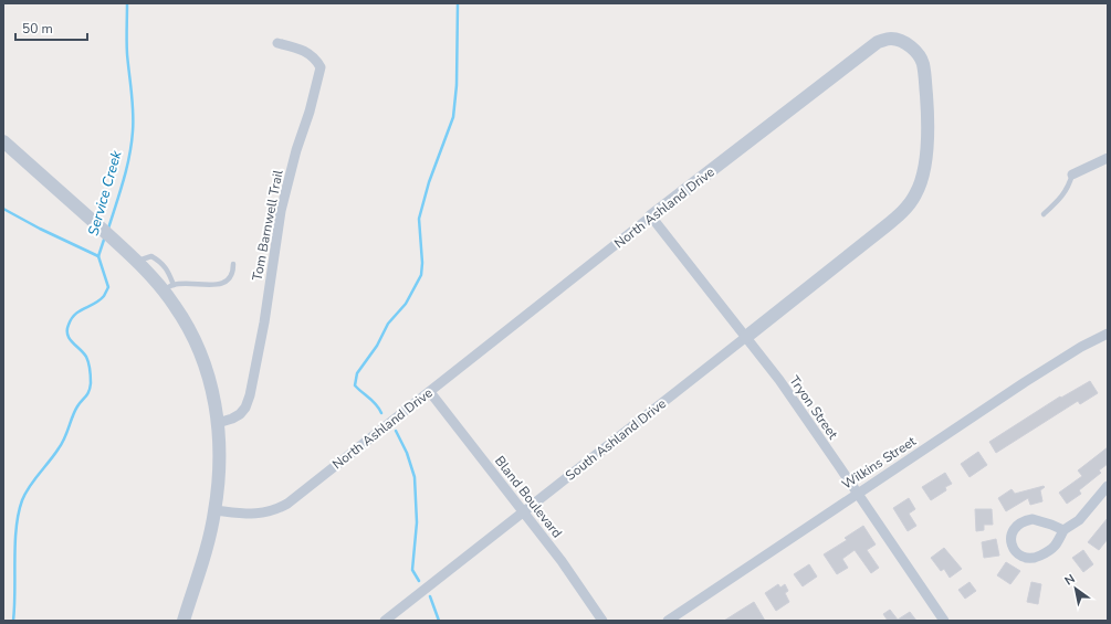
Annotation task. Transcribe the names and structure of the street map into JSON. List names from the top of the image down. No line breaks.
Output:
{"streets":{"street":["North Ashland Drive","Tom Barnwell Trail","Tryon Street","South Ashland Drive","Wilkins Street","Bland Boulevard"]},"crossings":[["North Ashland Drive","Tryon Street"],["North Ashland Drive","South Ashland Drive"],["North Ashland Drive","Bland Boulevard"],["Tryon Street","South Ashland Drive"],["Tryon Street","Wilkins Street"],["South Ashland Drive","Bland Boulevard"]],"water":["Service Creek"],"scale_bar":"50 m","north":"top left"}
